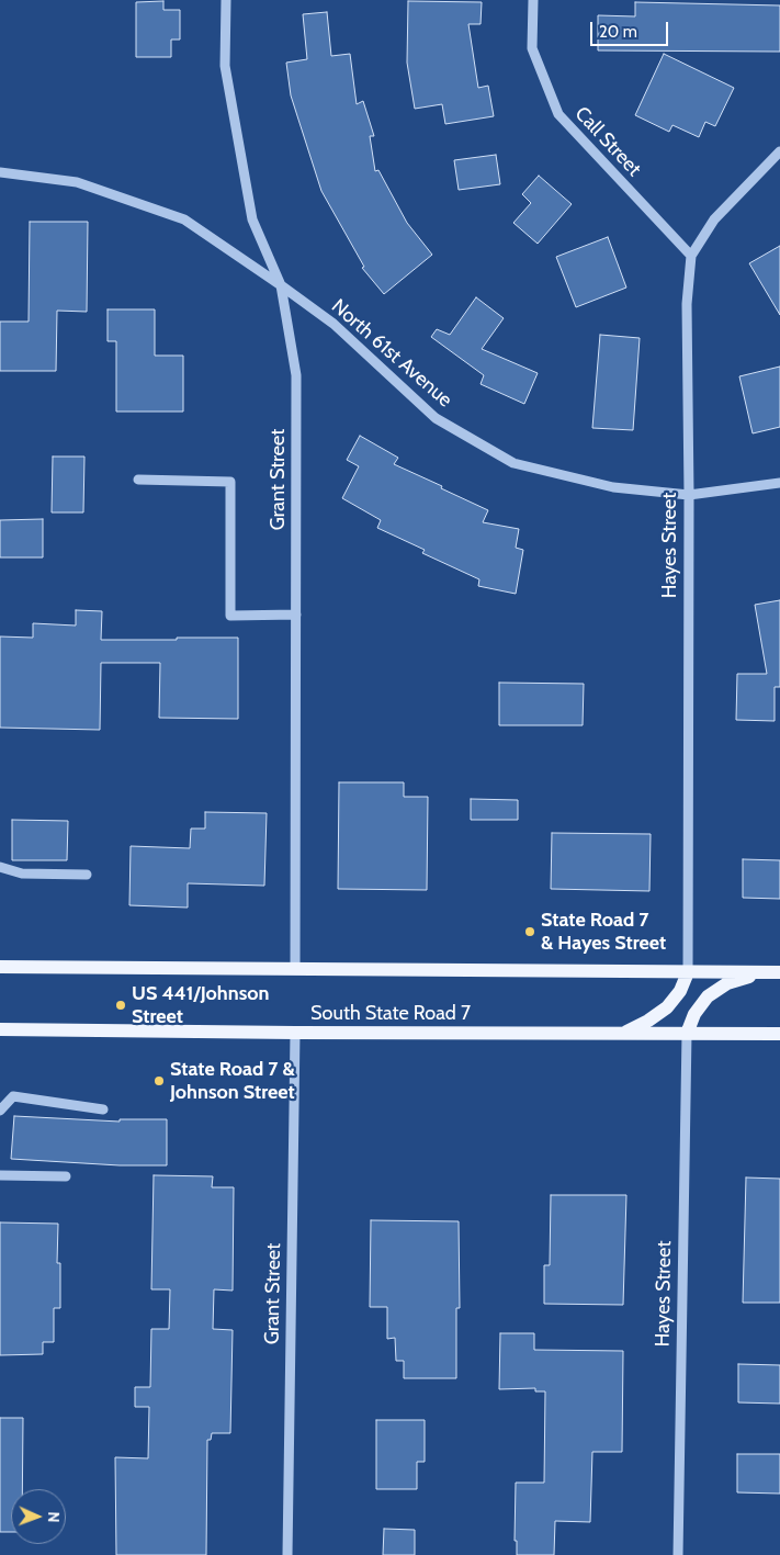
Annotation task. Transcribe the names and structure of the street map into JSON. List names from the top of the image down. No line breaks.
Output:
{"streets":{"main road":["South State Road 7"],"street":["Call Street","North 61st Avenue","Grant Street","Hayes Street"]},"crossings":[["Call Street","Hayes Street"],["North 61st Avenue","Grant Street"],["North 61st Avenue","Hayes Street"],["Grant Street","South State Road 7"],["Hayes Street","South State Road 7"]],"places":["State Road 7 & Hayes Street","US 441/Johnson Street","State Road 7 & Johnson Street"],"scale_bar":"20 m","north":"right"}
